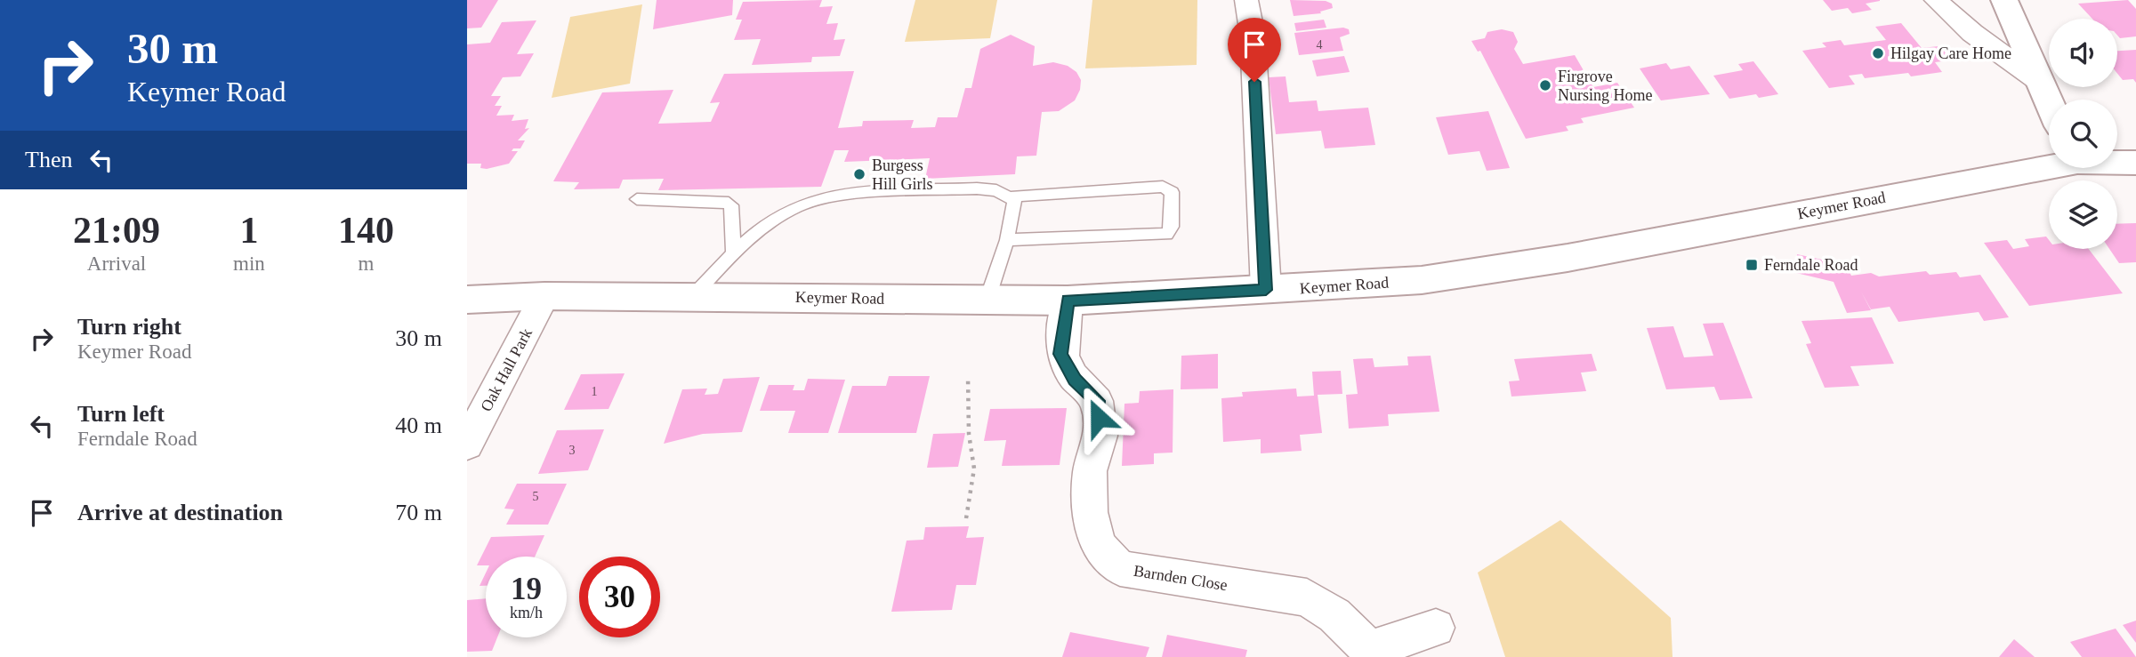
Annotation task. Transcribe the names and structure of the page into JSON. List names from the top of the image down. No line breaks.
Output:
{"streets":{"main road":["Keymer Road"],"street":["Oak Hall Park","Barnden Close"]},"crossings":[["Keymer Road","Oak Hall Park"],["Keymer Road","Barnden Close"]],"places":{"other":["Hilgay Care Home","Firgrove Nursing Home","Burgess Hill Girls"],"transit":["Ferndale Road"]},"house_numbers":["4","1","3","5"],"page":{"turn":["30 m","Keymer Road"],"then":"Then","eta":["21:09","Arrival","1","min","140","m"],"list":[{"name":"Turn right","note":"Keymer Road","value":"30 m"},{"name":"Turn left","note":"Ferndale Road","value":"40 m"},{"name":"Arrive at destination","value":"70 m"}],"speed":"19 km/h","limit":"30"}}
